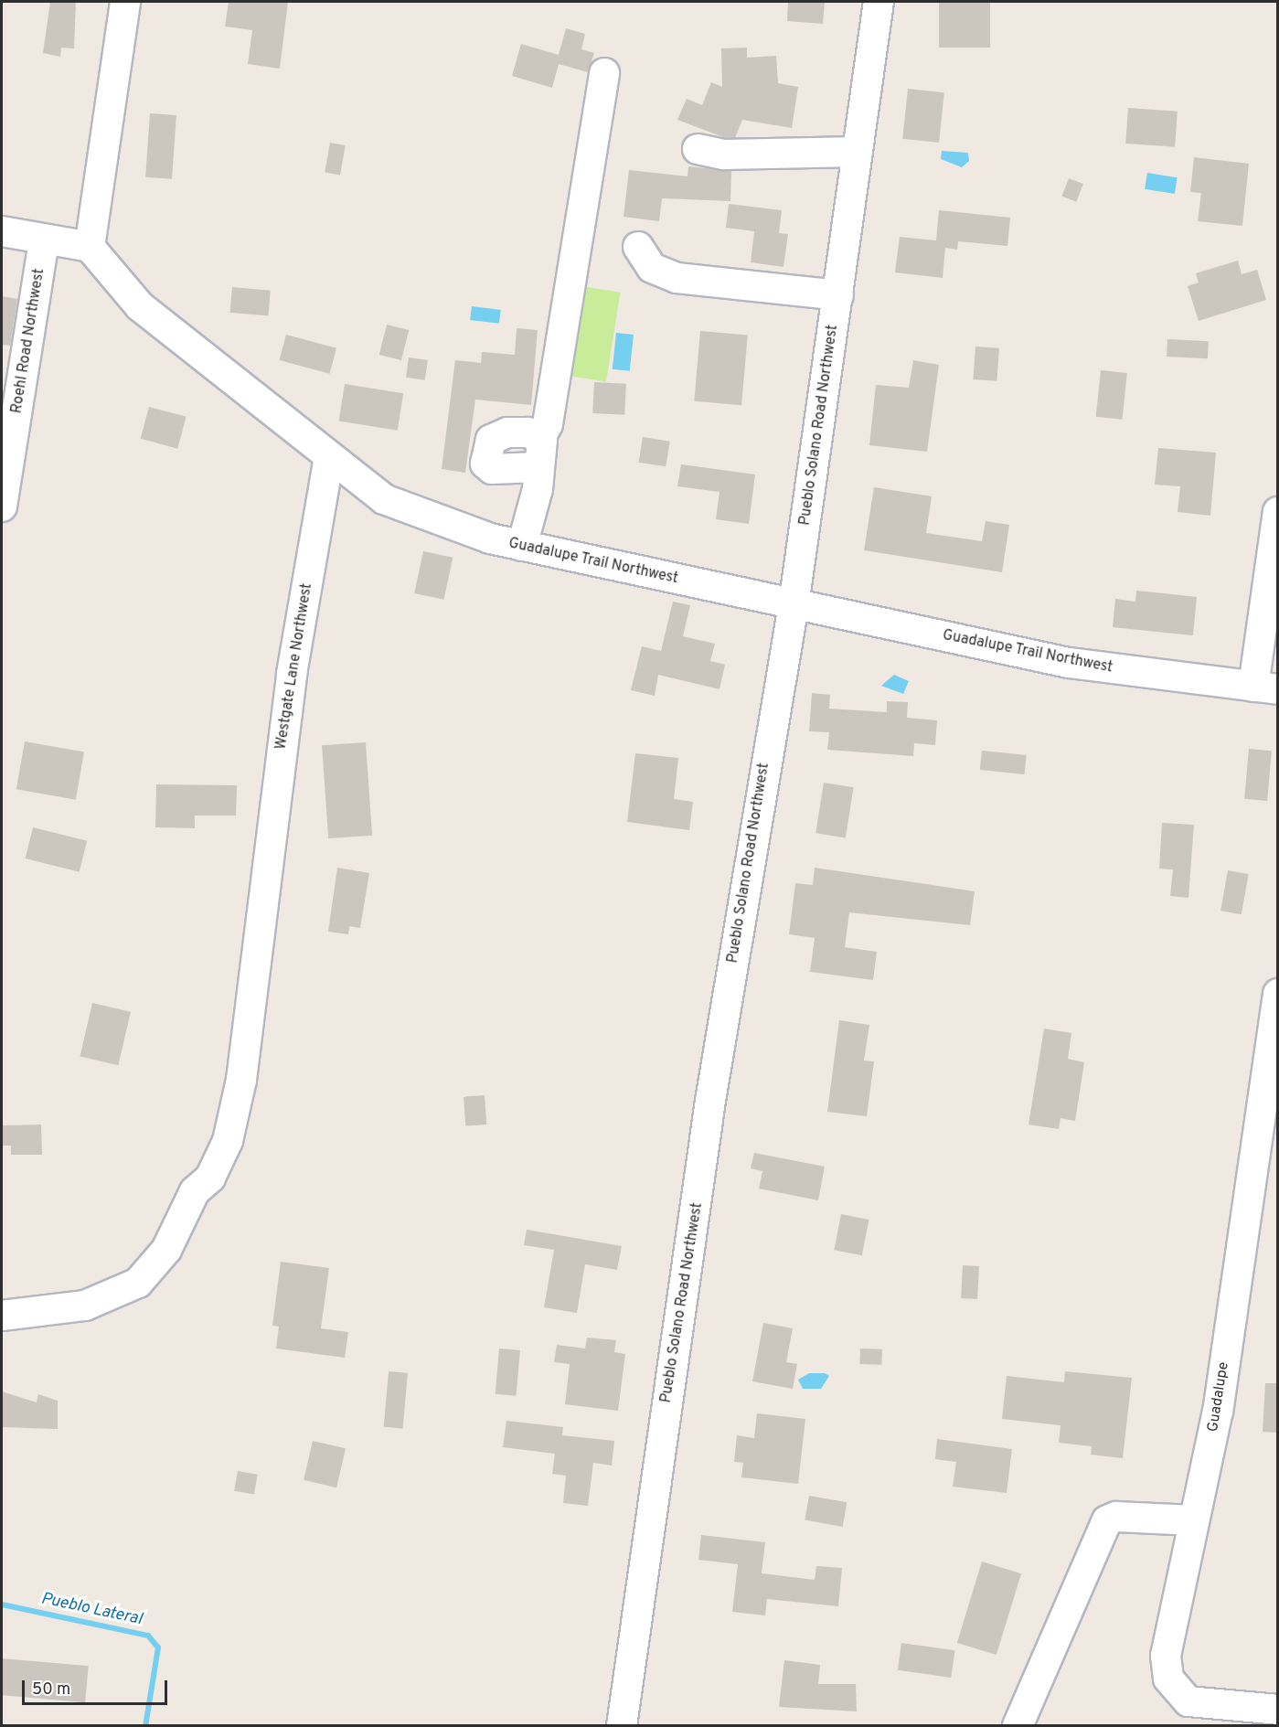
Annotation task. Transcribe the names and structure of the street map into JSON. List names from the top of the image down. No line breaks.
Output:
{"streets":{"street":["Roehl Road Northwest","Pueblo Solano Road Northwest","Guadalupe Trail Northwest","Westgate Lane Northwest","Guadalupe"]},"crossings":[["Pueblo Solano Road Northwest","Guadalupe Trail Northwest"],["Guadalupe Trail Northwest","Westgate Lane Northwest"]],"water":["Pueblo Lateral"],"scale_bar":"50 m"}
